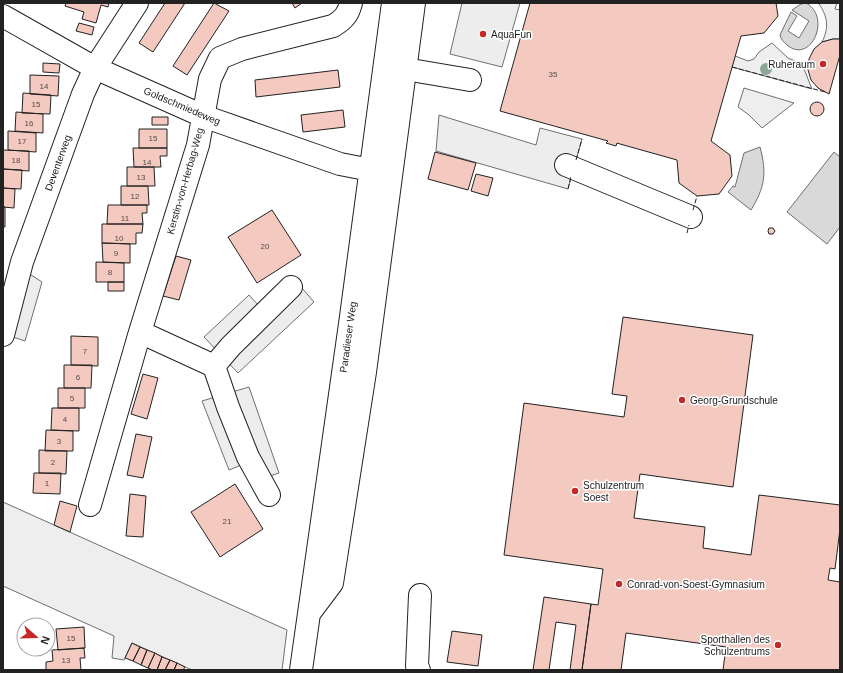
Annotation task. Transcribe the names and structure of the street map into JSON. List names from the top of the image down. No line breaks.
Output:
{"streets":{"street":["Goldschmiedeweg","Deventerweg","Kerstin-von-Herbag-Weg","Paradieser Weg"]},"crossings":[["Goldschmiedeweg","Deventerweg"],["Goldschmiedeweg","Kerstin-von-Herbag-Weg"],["Goldschmiedeweg","Paradieser Weg"]],"places":["AquaFun","Ruheraum","Georg-Grundschule","Schulzentrum Soest","Conrad-von-Soest-Gymnasium","Sporthallen des Schulzentrums"],"house_numbers":["35","14","15","16","15","17","18","14","13","12","11","10","20","9","8","7","6","5","4","3","2","1","21","15","13"],"north":"right"}
